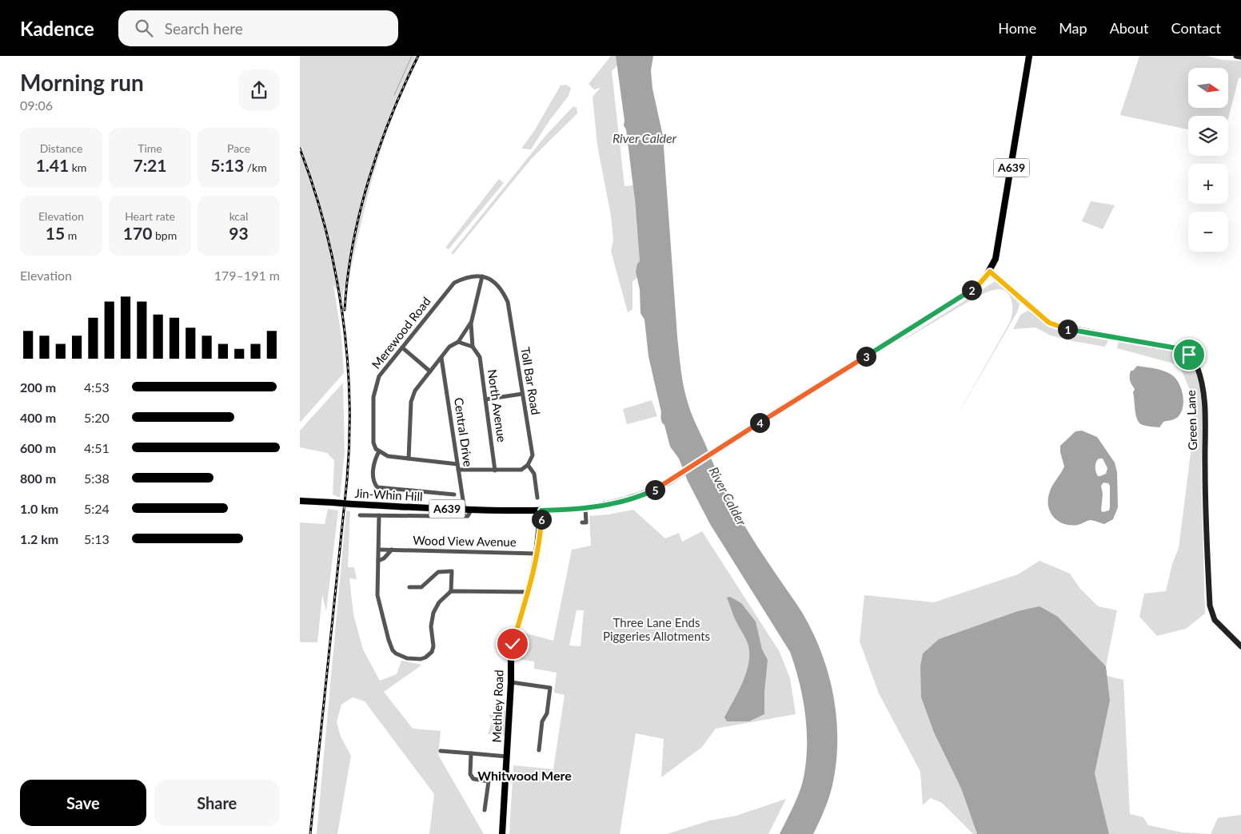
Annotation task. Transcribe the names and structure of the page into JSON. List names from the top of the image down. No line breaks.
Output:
{"streets":{"main road":["A639","Jin-Whin Hill","Methley Road"],"street":["Merewood Road","Toll Bar Road","North Avenue","Green Lane","Central Drive","Wood View Avenue"]},"crossings":[["A639","Green Lane"],["A639","Jin-Whin Hill"],["Merewood Road","Toll Bar Road"],["Green Lane","Jin-Whin Hill"],["Central Drive","Jin-Whin Hill"],["Jin-Whin Hill","Methley Road"],["Wood View Avenue","Methley Road"]],"districts":["Whitwood Mere"],"water":["River Calder"],"parks":["Three Lane Ends Piggeries Allotments"],"north":"right","page":{"header":"Kadence","search":"Search here","nav":["Home","Map","About","Contact"],"heading":["Morning run","09:06"],"map_buttons":["+","−"],"stats":[["Distance","1.41 km"],["Time","7:21"],["Pace","5:13 /km"],["Elevation","15 m"],["Heart rate","170 bpm"],["kcal","93"]],"chart":["Elevation","179–191 m"],"pins":["2","1","3","4","5","6"],"list":[{"name":"200 m","note":"4:53"},{"name":"400 m","note":"5:20"},{"name":"600 m","note":"4:51"},{"name":"800 m","note":"5:38"},{"name":"1.0 km","note":"5:24"},{"name":"1.2 km","note":"5:13"}],"buttons":["Save","Share"]}}
